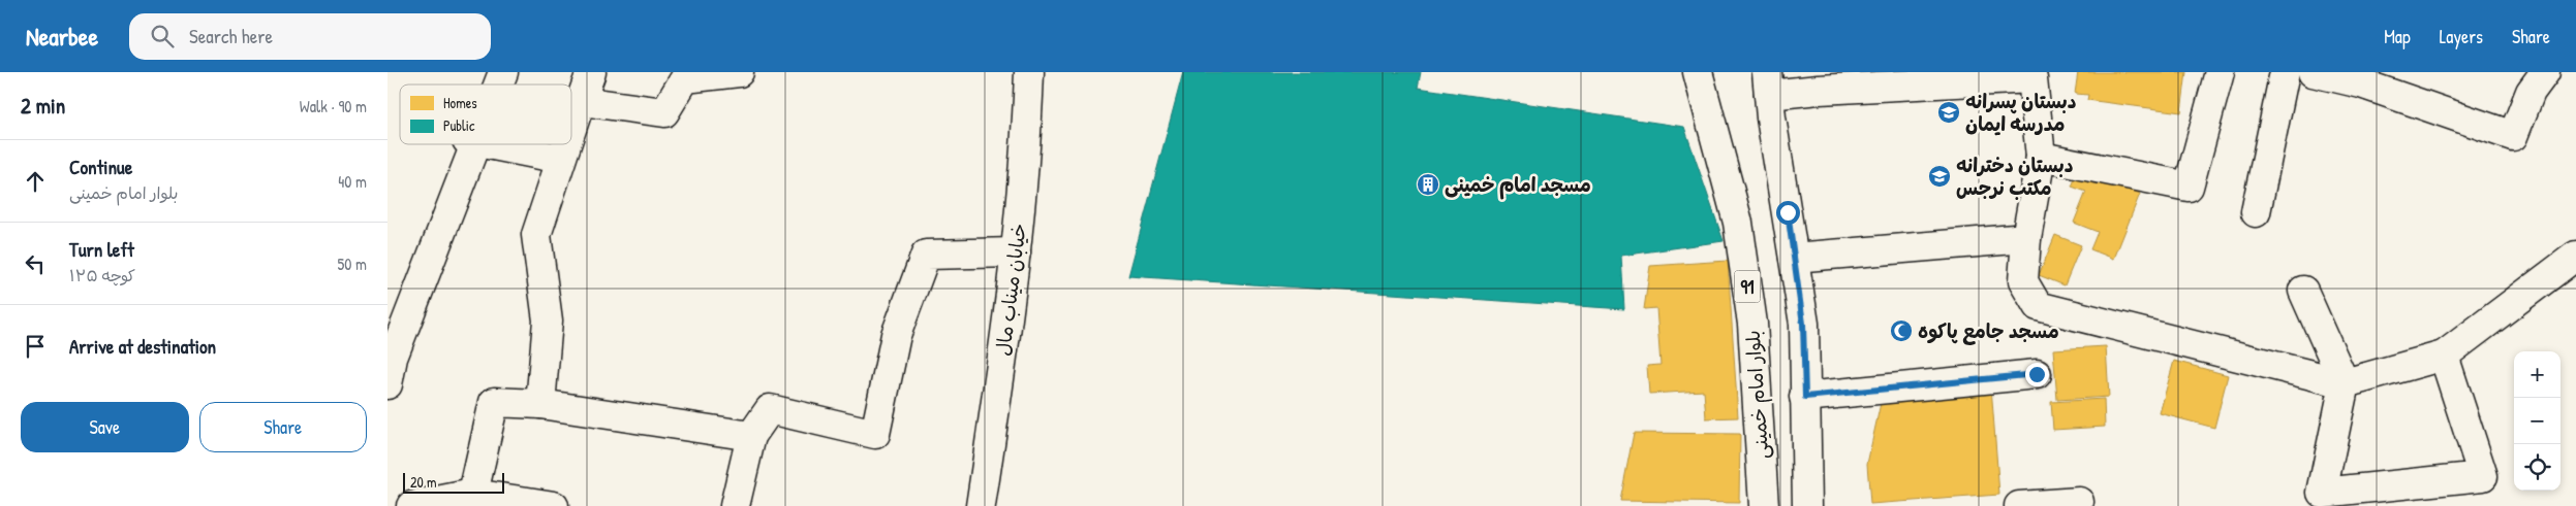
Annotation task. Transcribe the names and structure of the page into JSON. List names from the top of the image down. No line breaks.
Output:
{"streets":{"street":["91","خیابان میناب مال","بلوار امام خمینی"]},"places":{"school or university":["دبستان پسرانه مدرسه ایمان","دبستان دخترانه مکتب نرجس"],"building":["مسجد امام خمینی"],"mosque":["مسجد جامع پاکوه"]},"legend":["Homes","Public"],"scale_bar":"20 m","page":{"header":"Nearbee","search":"Search here","nav":["Map","Layers","Share"],"heading":["2 min","Walk · 90 m"],"list":[["Continue","بلوار امام خمینی","40 m"],["Turn left","کوچه ۱۲۵","50 m"],"Arrive at destination"],"map_buttons":["+","−"],"buttons":["Save","Share"],"scale":"20 m"}}
